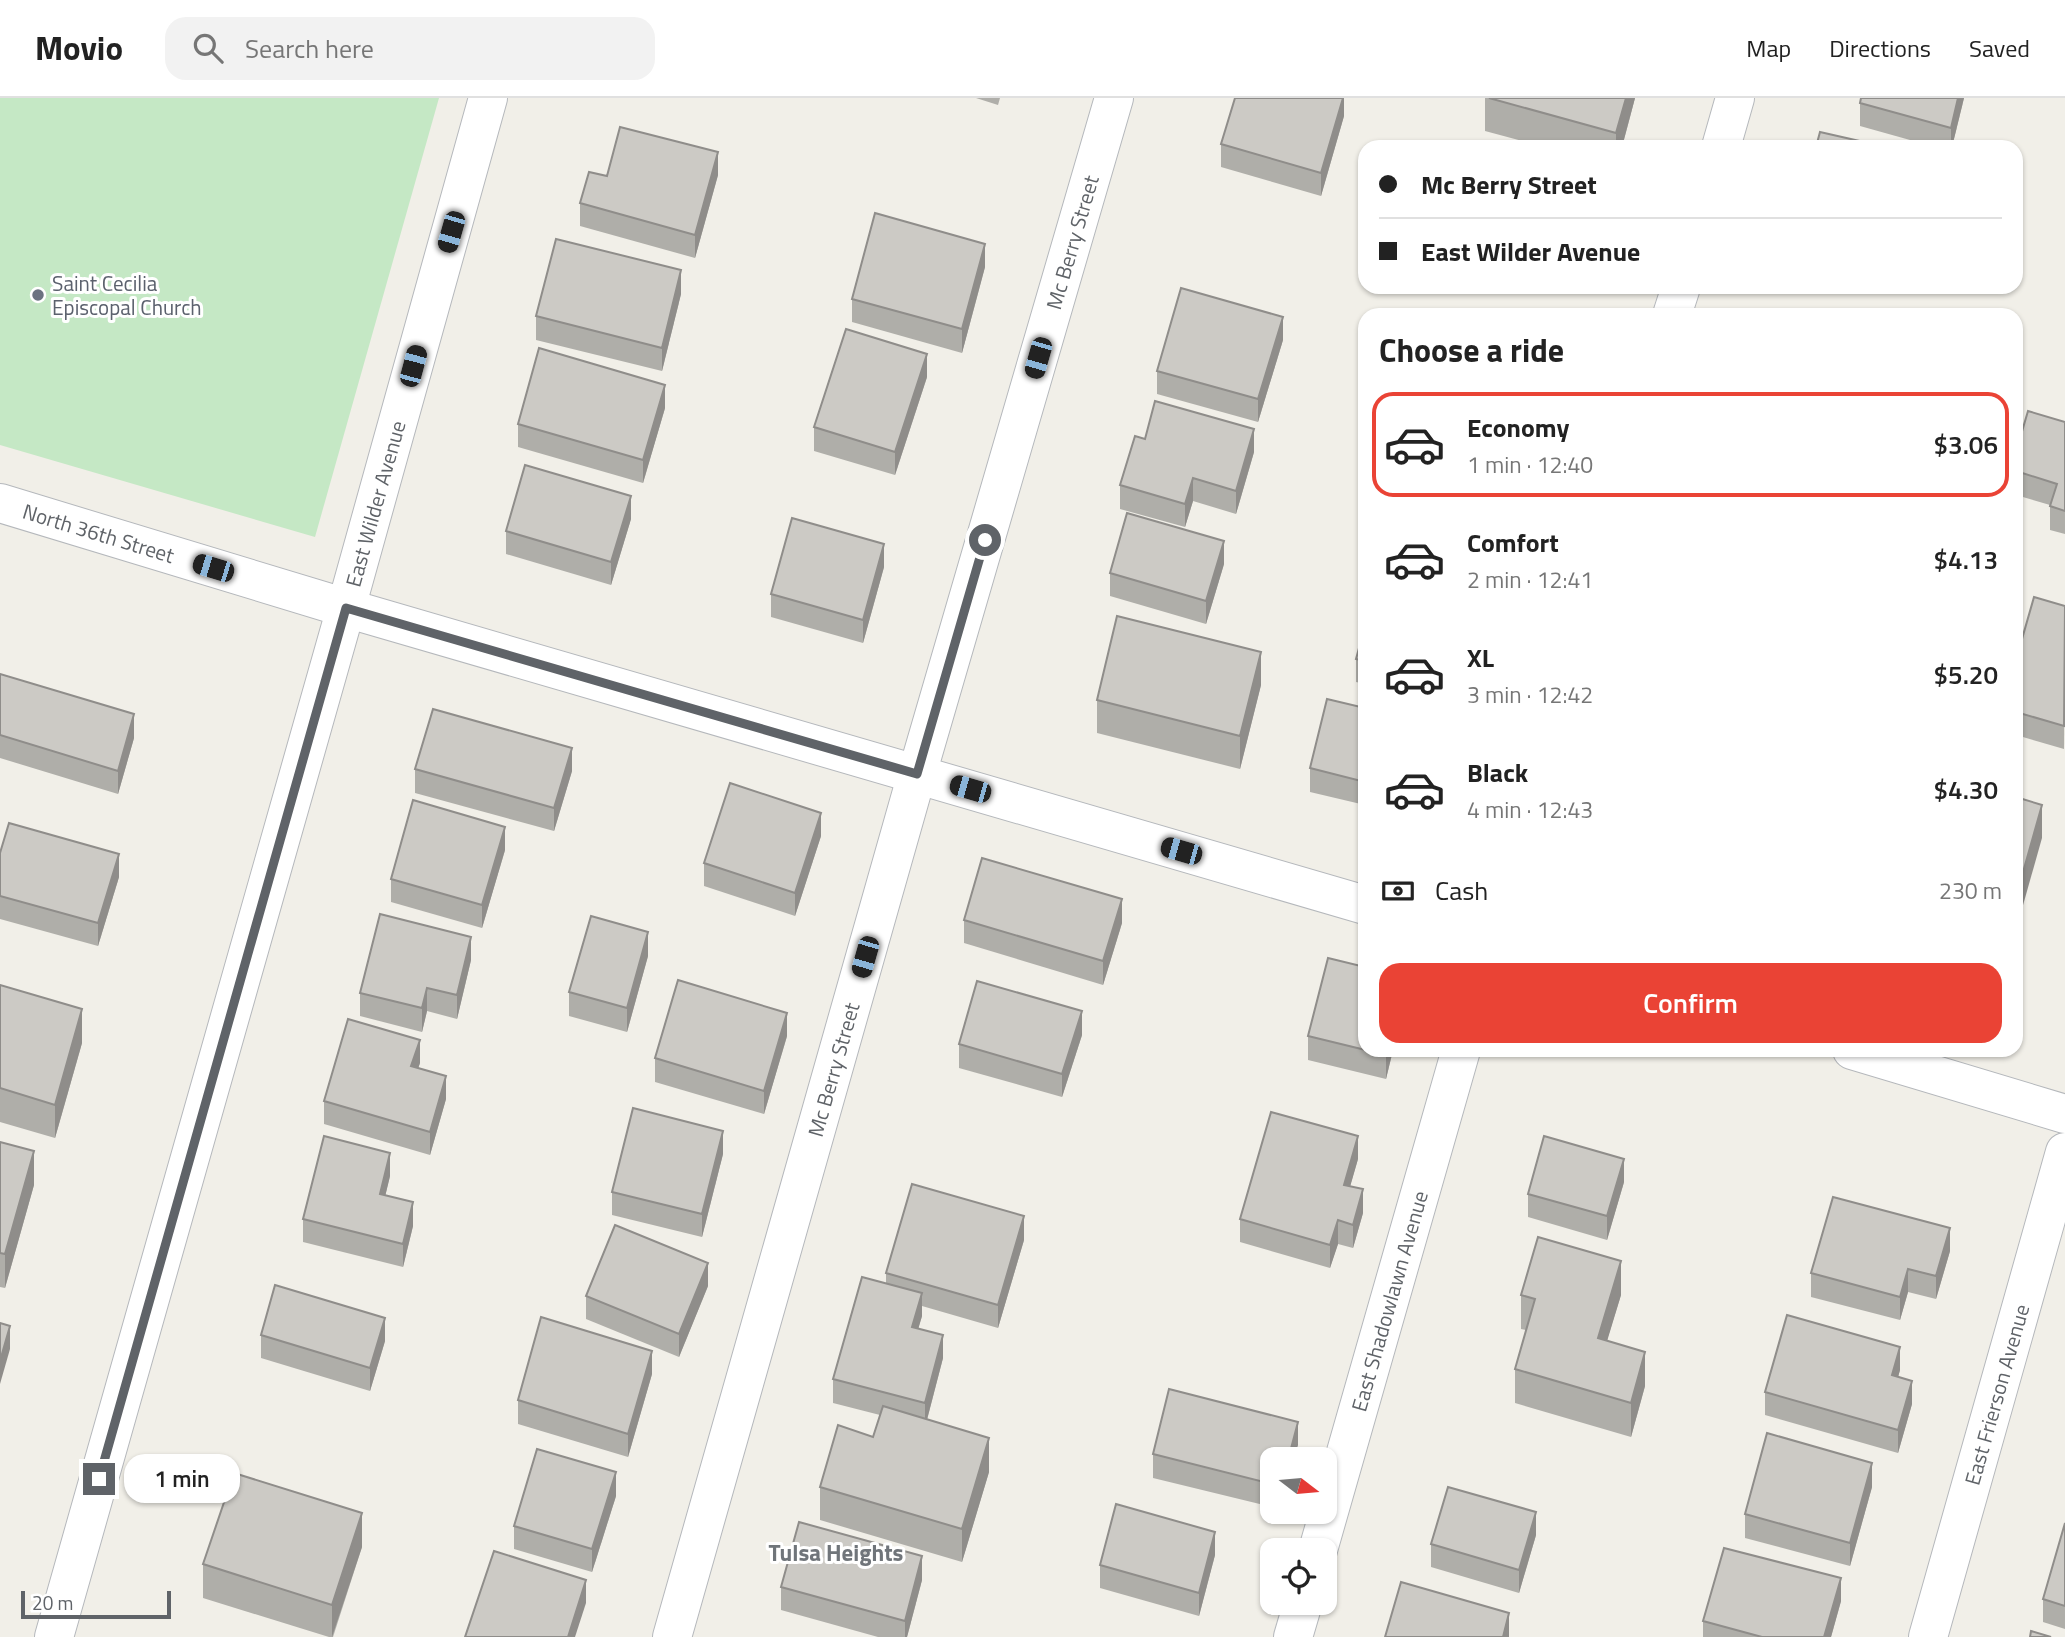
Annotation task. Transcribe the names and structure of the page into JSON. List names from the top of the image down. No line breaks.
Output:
{"streets":{"street":["Mc Berry Street","East Wilder Avenue","North 36th Street","East Shadowlawn Avenue","East Frierson Avenue"]},"crossings":[["Mc Berry Street","North 36th Street"],["East Wilder Avenue","North 36th Street"]],"districts":["Tulsa Heights"],"places":["Saint Cecilia Episcopal Church"],"scale_bar":"20 m","north":"right","page":{"header":"Movio","search":"Search here","nav":["Map","Directions","Saved"],"banner":["Mc Berry Street","East Wilder Avenue"],"heading":"Choose a ride","list":[{"name":"Economy","note":"1 min · 12:40","value":"$3.06"},{"name":"Comfort","note":"2 min · 12:41","value":"$4.13"},{"name":"XL","note":"3 min · 12:42","value":"$5.20"},{"name":"Black","note":"4 min · 12:43","value":"$4.30"}],"pay":["Cash","230 m"],"buttons":"Confirm","bubble":"1 min","scale":"20 m"}}
